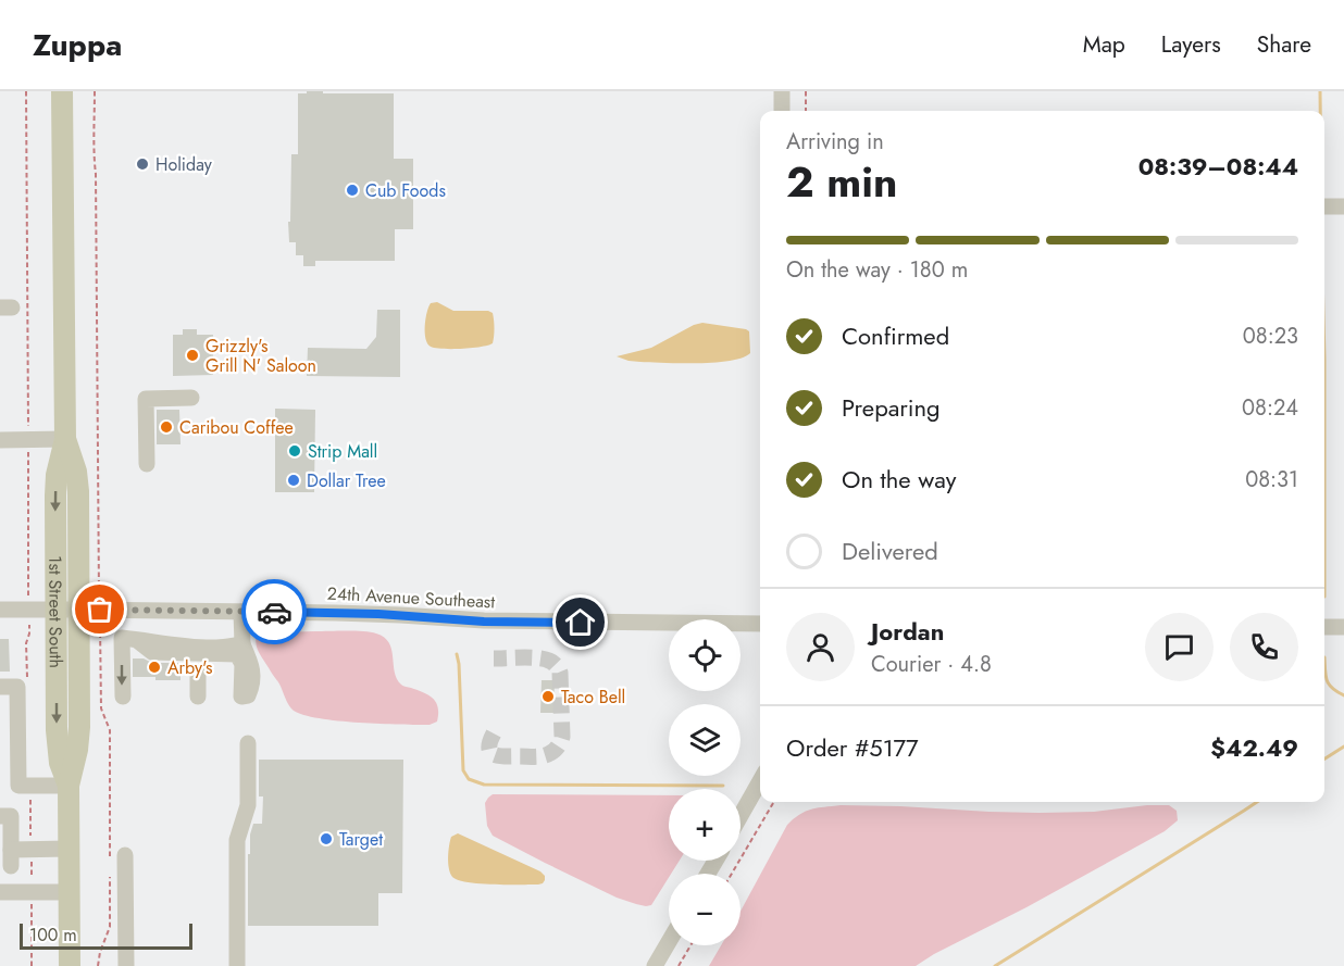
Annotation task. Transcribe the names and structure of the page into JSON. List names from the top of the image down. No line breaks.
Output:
{"streets":{"main road":["1st Street South"],"street":["24th Avenue Southeast"]},"crossings":[["24th Avenue Southeast","1st Street South"]],"places":["Holiday","Cub Foods","Grizzly's Grill N' Saloon","Caribou Coffee","Strip Mall","Dollar Tree","Arby's","Taco Bell","Target"],"scale_bar":"100 m","page":{"header":"Zuppa","nav":["Map","Layers","Share"],"heading":["2 min","Arriving in","08:39–08:44"],"panel":["Jordan","Courier · 4.8","Order #5177","$42.49"],"bar":"On the way · 180 m","list":[["Confirmed","08:23"],["Preparing","08:24"],["On the way","08:31"],"Delivered"],"map_buttons":["+","−"],"scale":"100 m"}}
